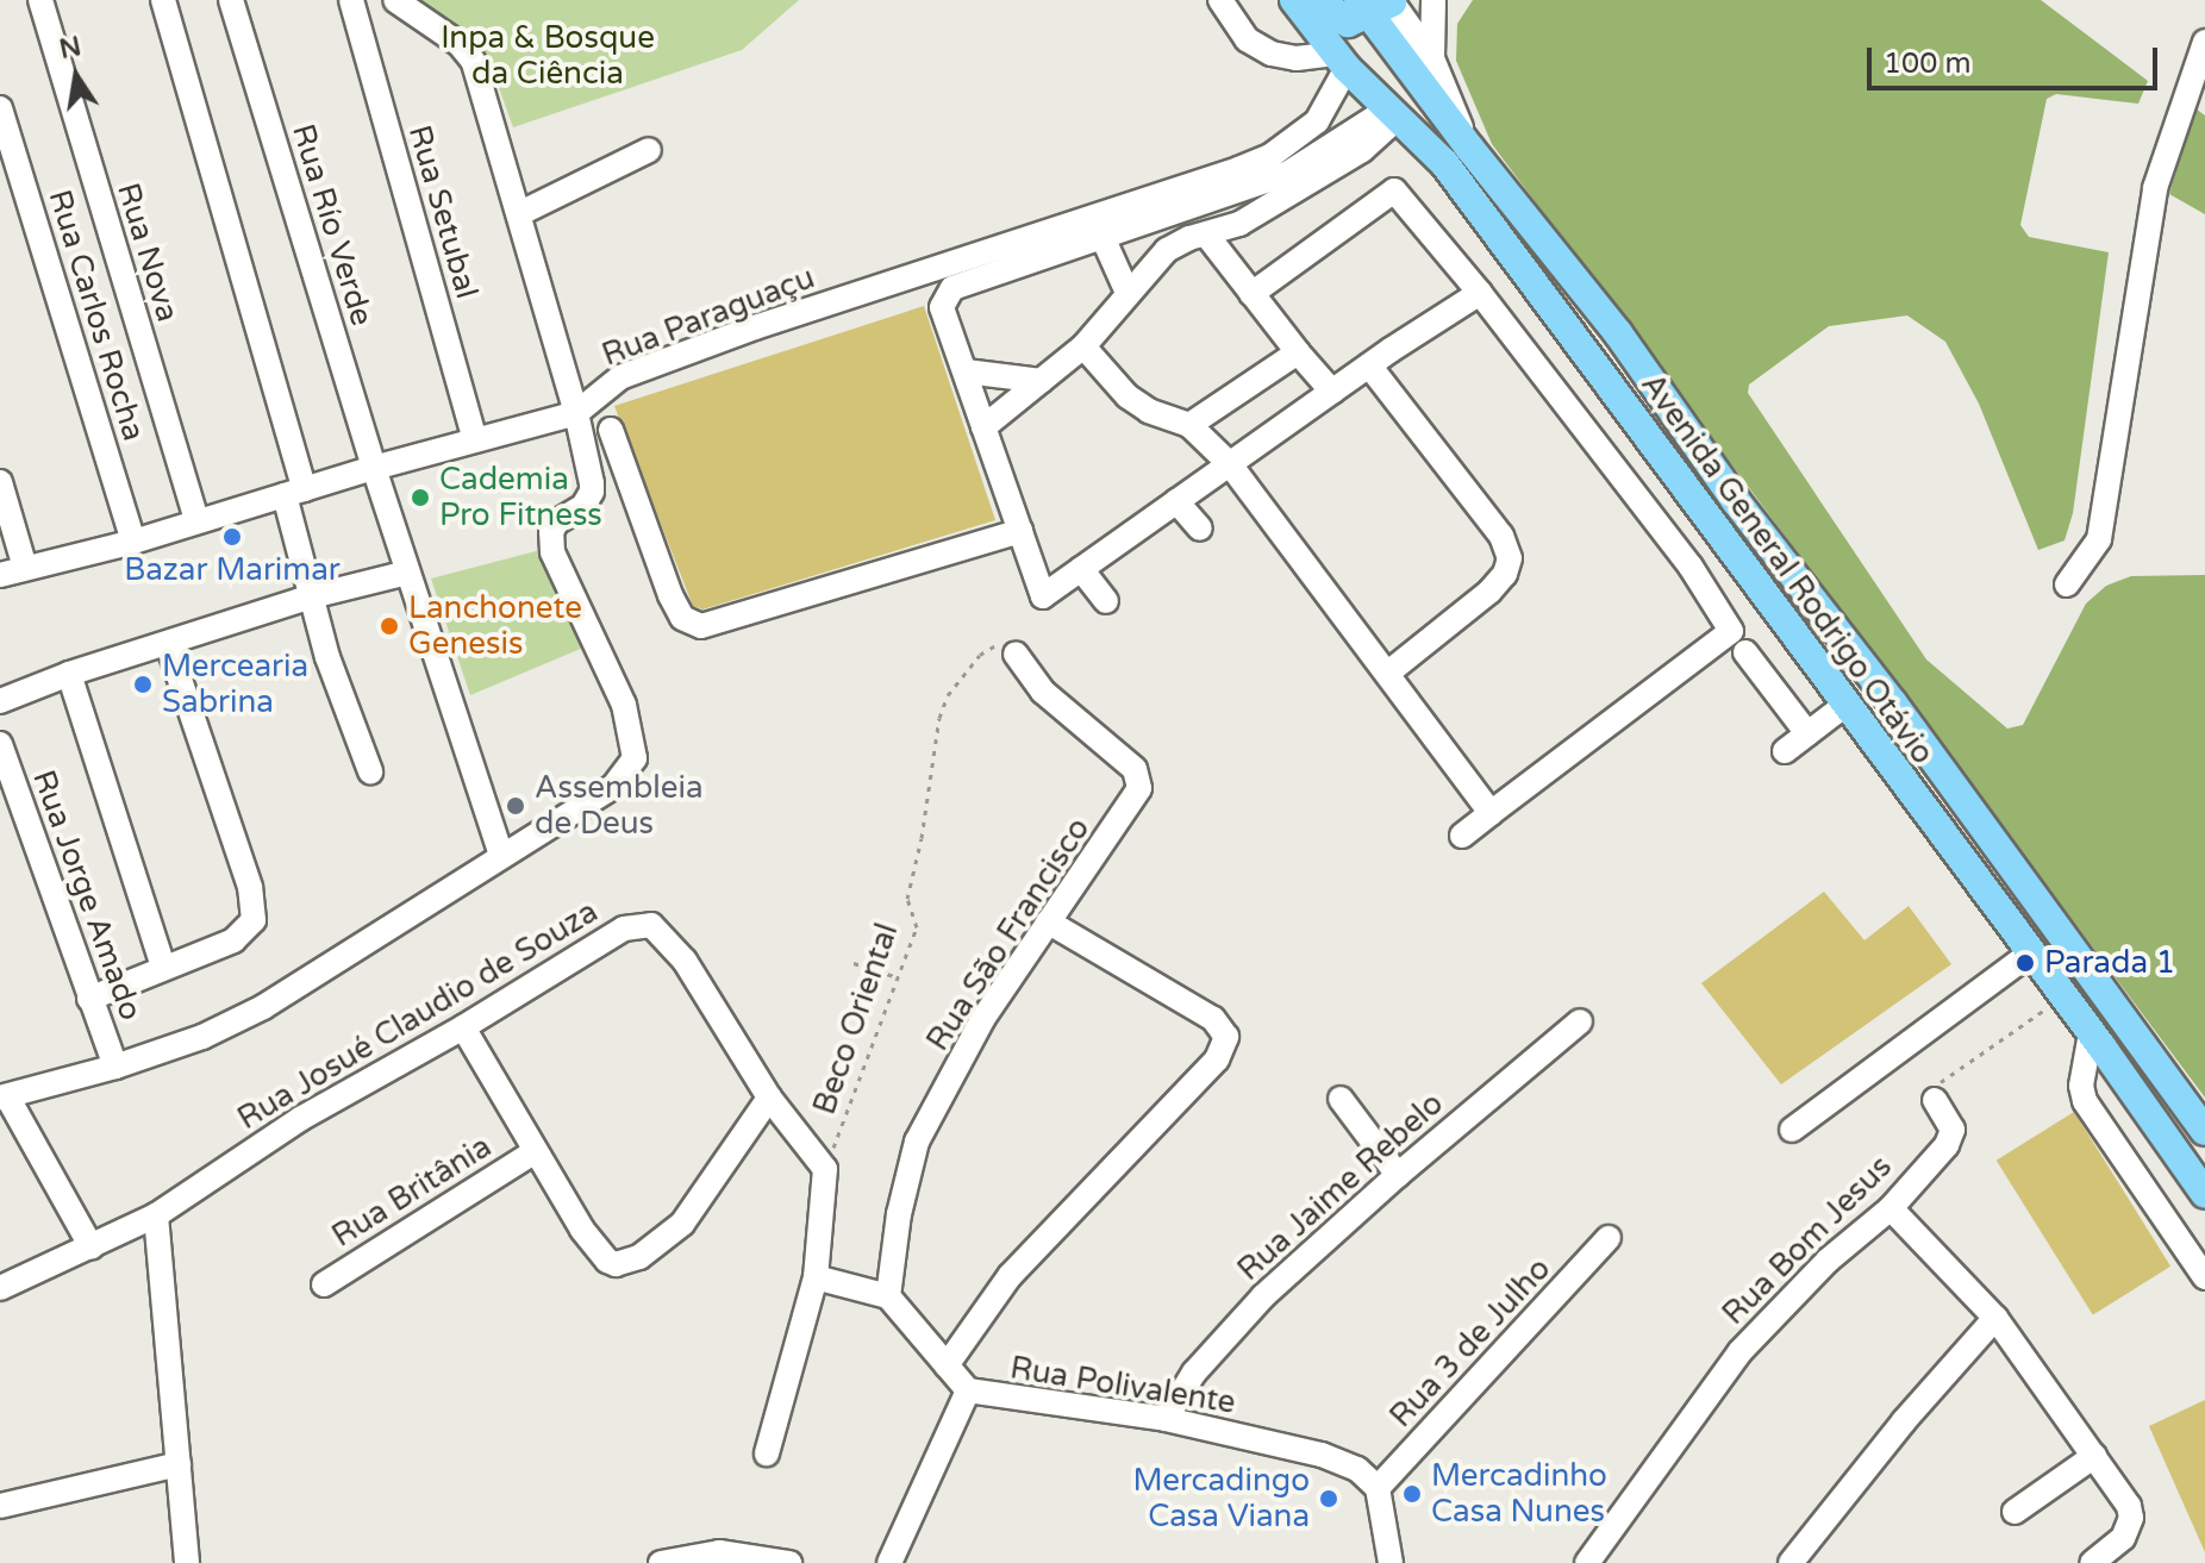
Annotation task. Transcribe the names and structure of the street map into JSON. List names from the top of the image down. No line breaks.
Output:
{"streets":{"main road":["Avenida General Rodrigo Otávio"],"street":["Rua Setubal","Rua Río Verde","Rua Nova","Rua Carlos Rocha","Rua Paraguaçu","Rua Jorge Amado","Rua São Francisco","Rua Josué Claudio de Souza","Rua Jaime Rebelo","Rua Britânia","Rua Bom Jesus","Rua 3 de Julho","Rua Polivalente"],"path":["Beco Oriental"]},"crossings":[["Rua Setubal","Rua Paraguaçu"],["Rua Río Verde","Rua Paraguaçu"],["Rua Nova","Rua Paraguaçu"],["Rua Carlos Rocha","Rua Paraguaçu"],["Rua Paraguaçu","Avenida General Rodrigo Otávio"],["Rua São Francisco","Beco Oriental"],["Rua São Francisco","Rua Polivalente"],["Rua Josué Claudio de Souza","Beco Oriental"],["Rua Jaime Rebelo","Rua Polivalente"],["Rua 3 de Julho","Rua Polivalente"]],"parks":["Inpa & Bosque da Ciência"],"places":["Cademia Pro Fitness","Bazar Marimar","Lanchonete Genesis","Mercearia Sabrina","Assembleia de Deus","Parada 1","Mercadinho Casa Nunes","Mercadingo Casa Viana"],"scale_bar":"100 m","north":"top"}
